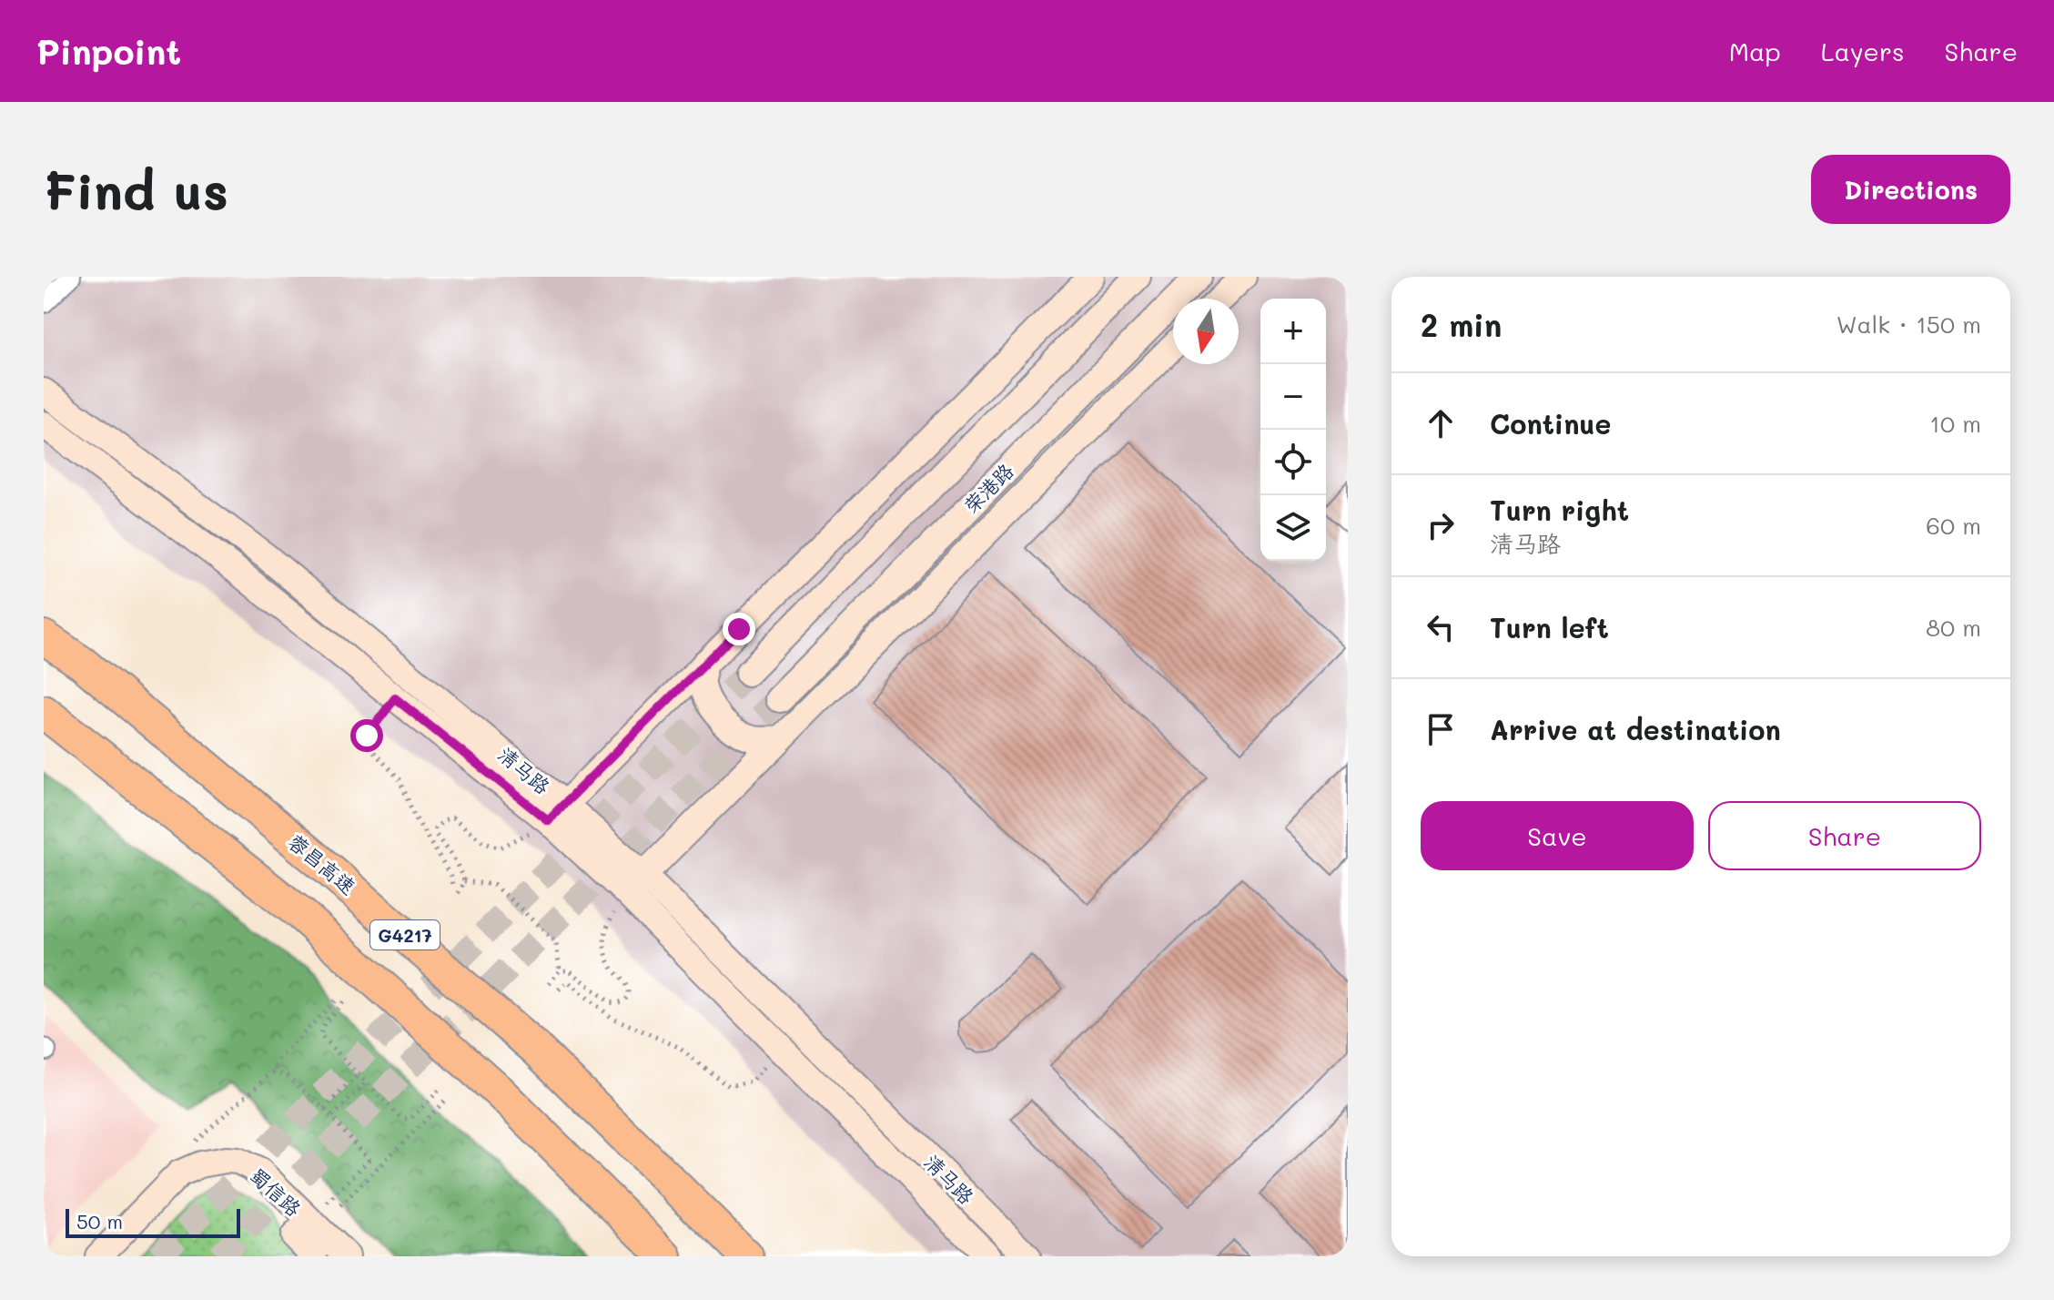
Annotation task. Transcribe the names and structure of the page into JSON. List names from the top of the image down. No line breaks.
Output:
{"streets":{"highway":["蓉昌高速","G4217"],"main road":["荣港路","清马路","蜀信路"]},"scale_bar":"50 m","north":"bottom","page":{"header":"Pinpoint","nav":["Map","Layers","Share"],"buttons":["Directions",["Save","Share"]],"title":"Find us","heading":["2 min","Walk · 150 m"],"map_buttons":["+","−"],"list":[["Continue","10 m"],["Turn right","清马路","60 m"],["Turn left","80 m"],"Arrive at destination"],"scale":"50 m"}}
